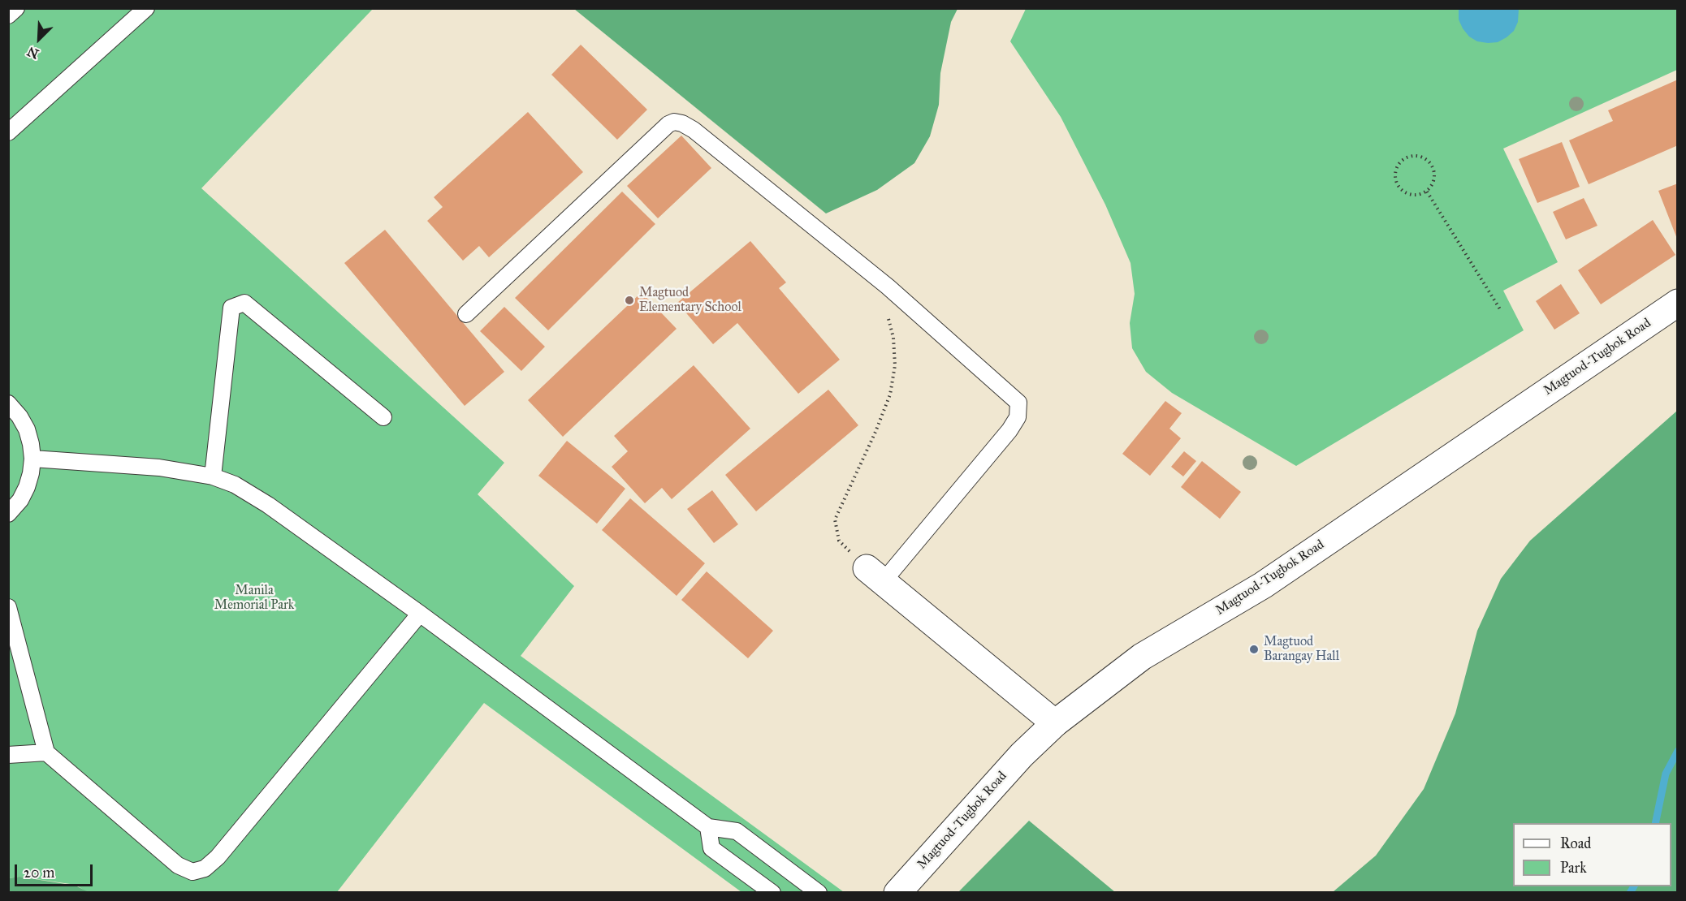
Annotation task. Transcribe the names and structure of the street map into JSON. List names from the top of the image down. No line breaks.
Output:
{"streets":{"main road":["Magtuod-Tugbok Road"]},"parks":["Manila Memorial Park"],"places":["Magtuod Elementary School","Magtuod Barangay Hall"],"legend":["Road","Park"],"scale_bar":"20 m","north":"bottom left"}
